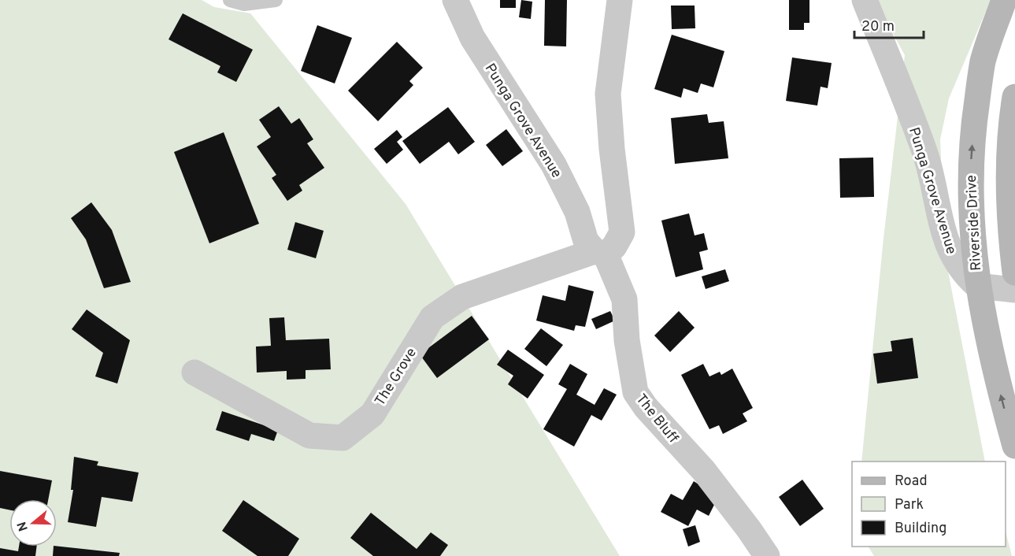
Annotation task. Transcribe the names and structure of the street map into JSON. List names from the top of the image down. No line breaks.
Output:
{"streets":{"main road":["Riverside Drive"],"street":["Punga Grove Avenue","The Grove","The Bluff"]},"crossings":[["Punga Grove Avenue","Riverside Drive"],["Punga Grove Avenue","The Grove"],["Punga Grove Avenue","The Bluff"],["The Grove","The Bluff"]],"legend":["Road","Park","Building"],"scale_bar":"20 m","north":"left"}
